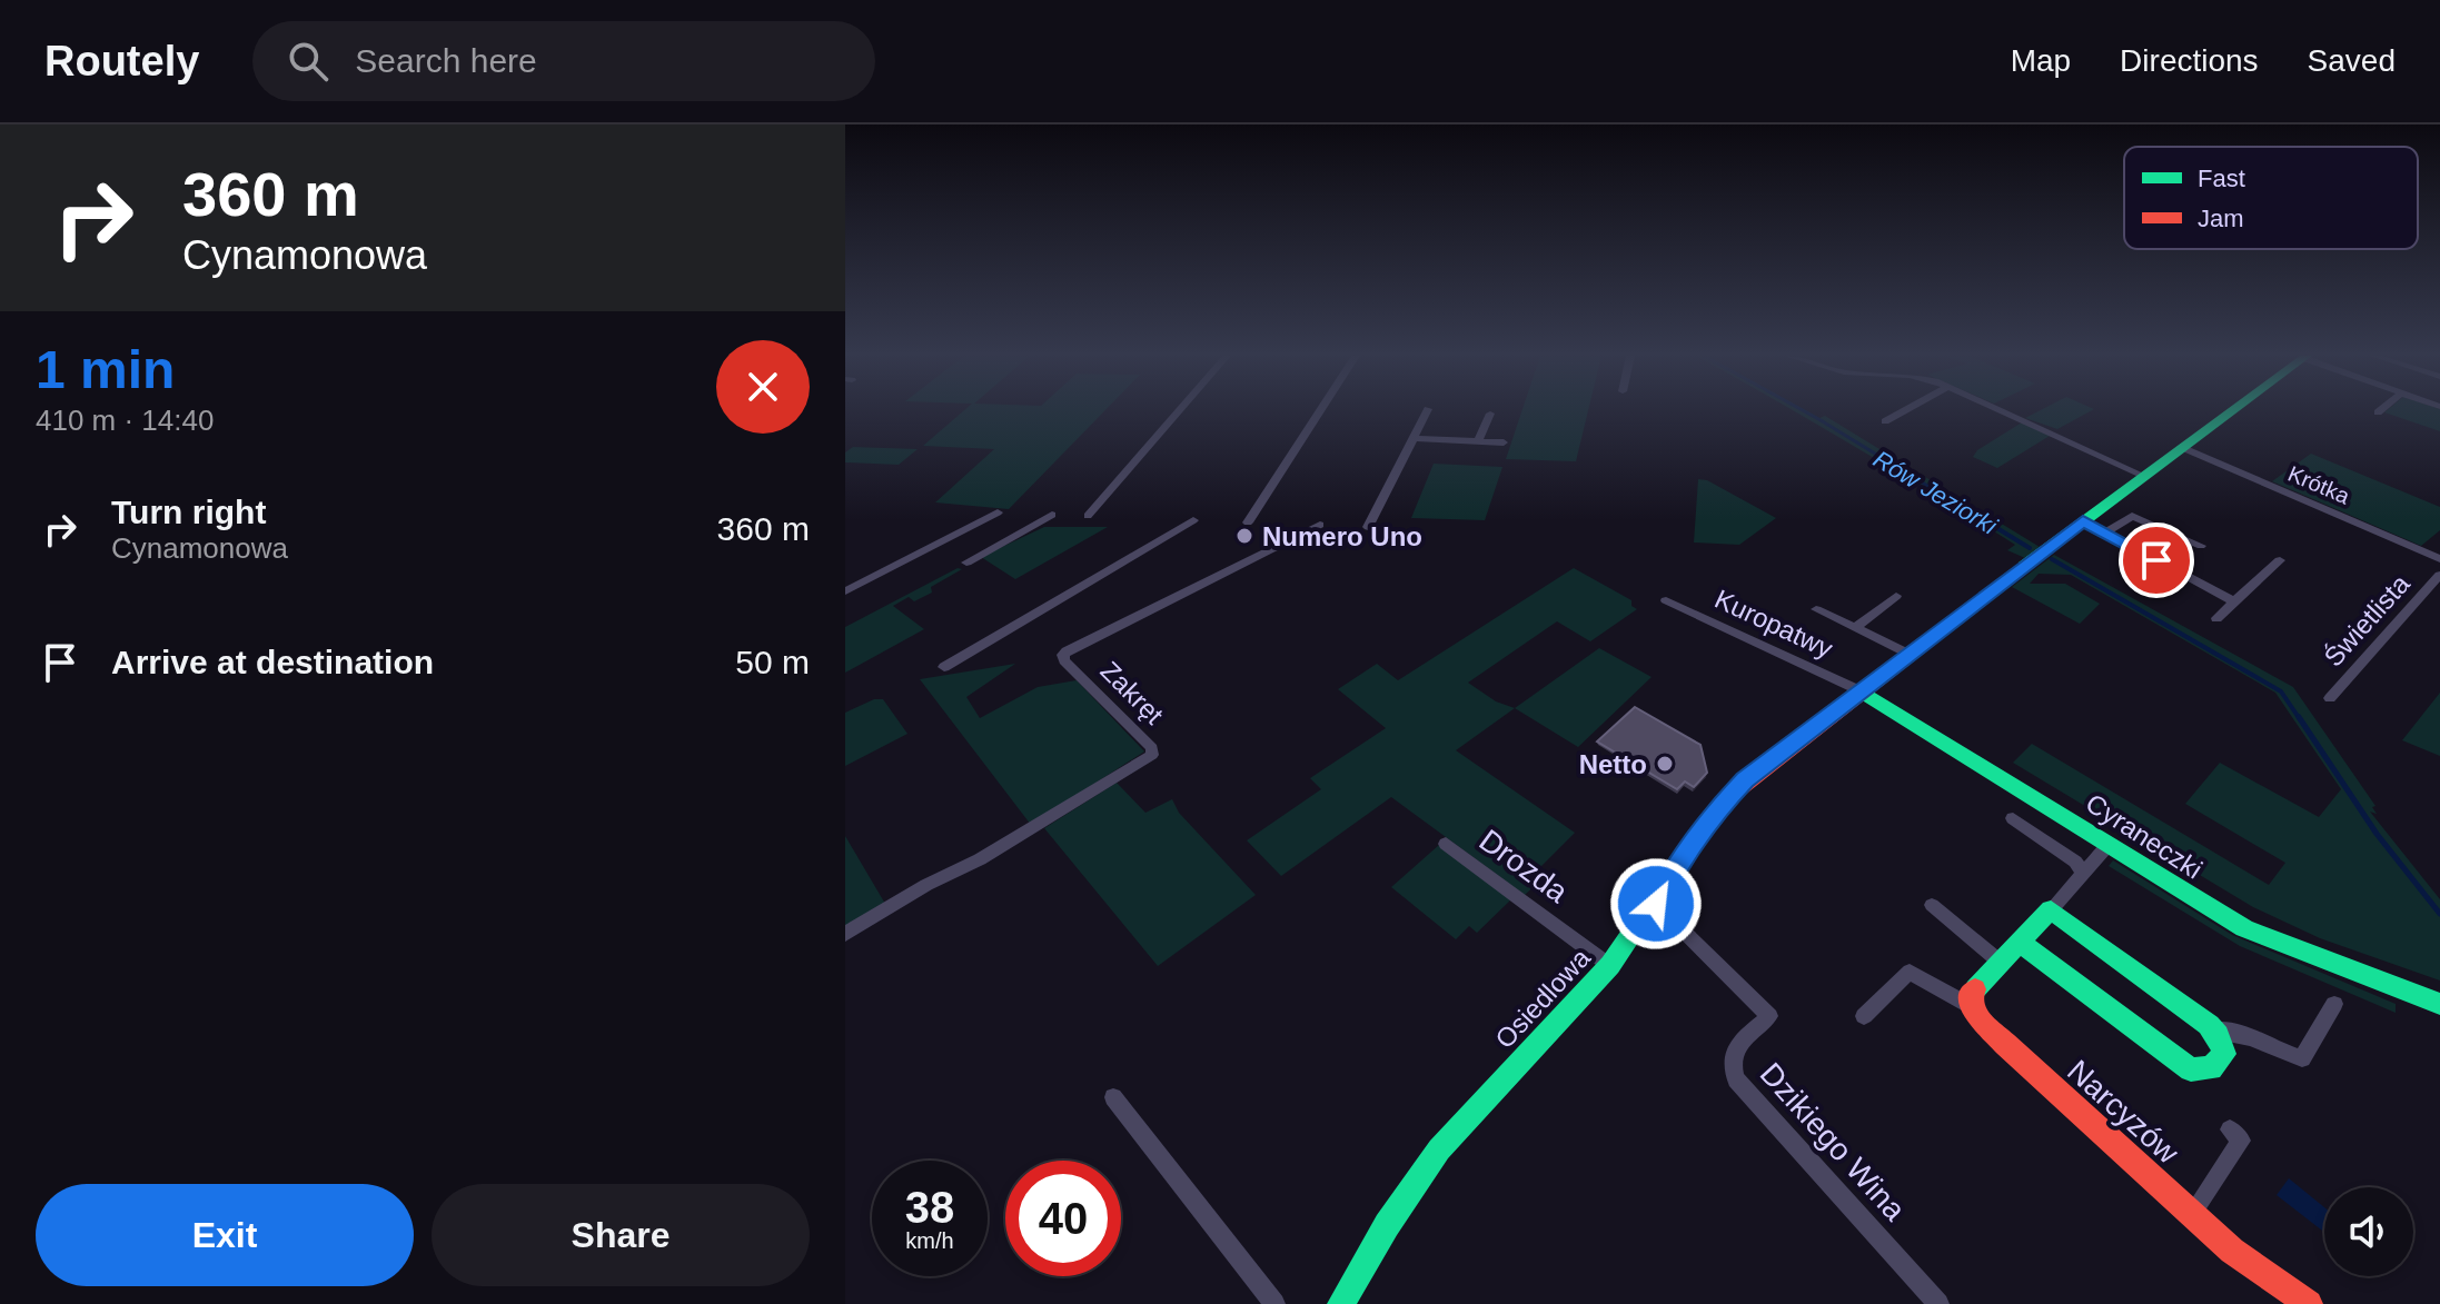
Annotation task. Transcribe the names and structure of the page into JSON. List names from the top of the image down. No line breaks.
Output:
{"streets":{"street":["Krótka","Świetlista","Kuropatwy","Zakręt","Cyraneczki","Drozda","Osiedlowa","Narcyzów","Dzikiego Wina"]},"crossings":[["Krótka","Osiedlowa"],["Kuropatwy","Cyraneczki"],["Kuropatwy","Osiedlowa"],["Cyraneczki","Osiedlowa"],["Drozda","Osiedlowa"],["Osiedlowa","Dzikiego Wina"]],"water":["Rów Jeziorki"],"places":["Numero Uno","Netto"],"legend":["Fast","Jam"],"page":{"header":"Routely","search":"Search here","nav":["Map","Directions","Saved"],"turn":["360 m","Cynamonowa"],"heading":["1 min","410 m · 14:40"],"list":[{"name":"Turn right","note":"Cynamonowa","value":"360 m"},{"name":"Arrive at destination","value":"50 m"}],"speed":"38 km/h","limit":"40","buttons":["Exit","Share"]}}
